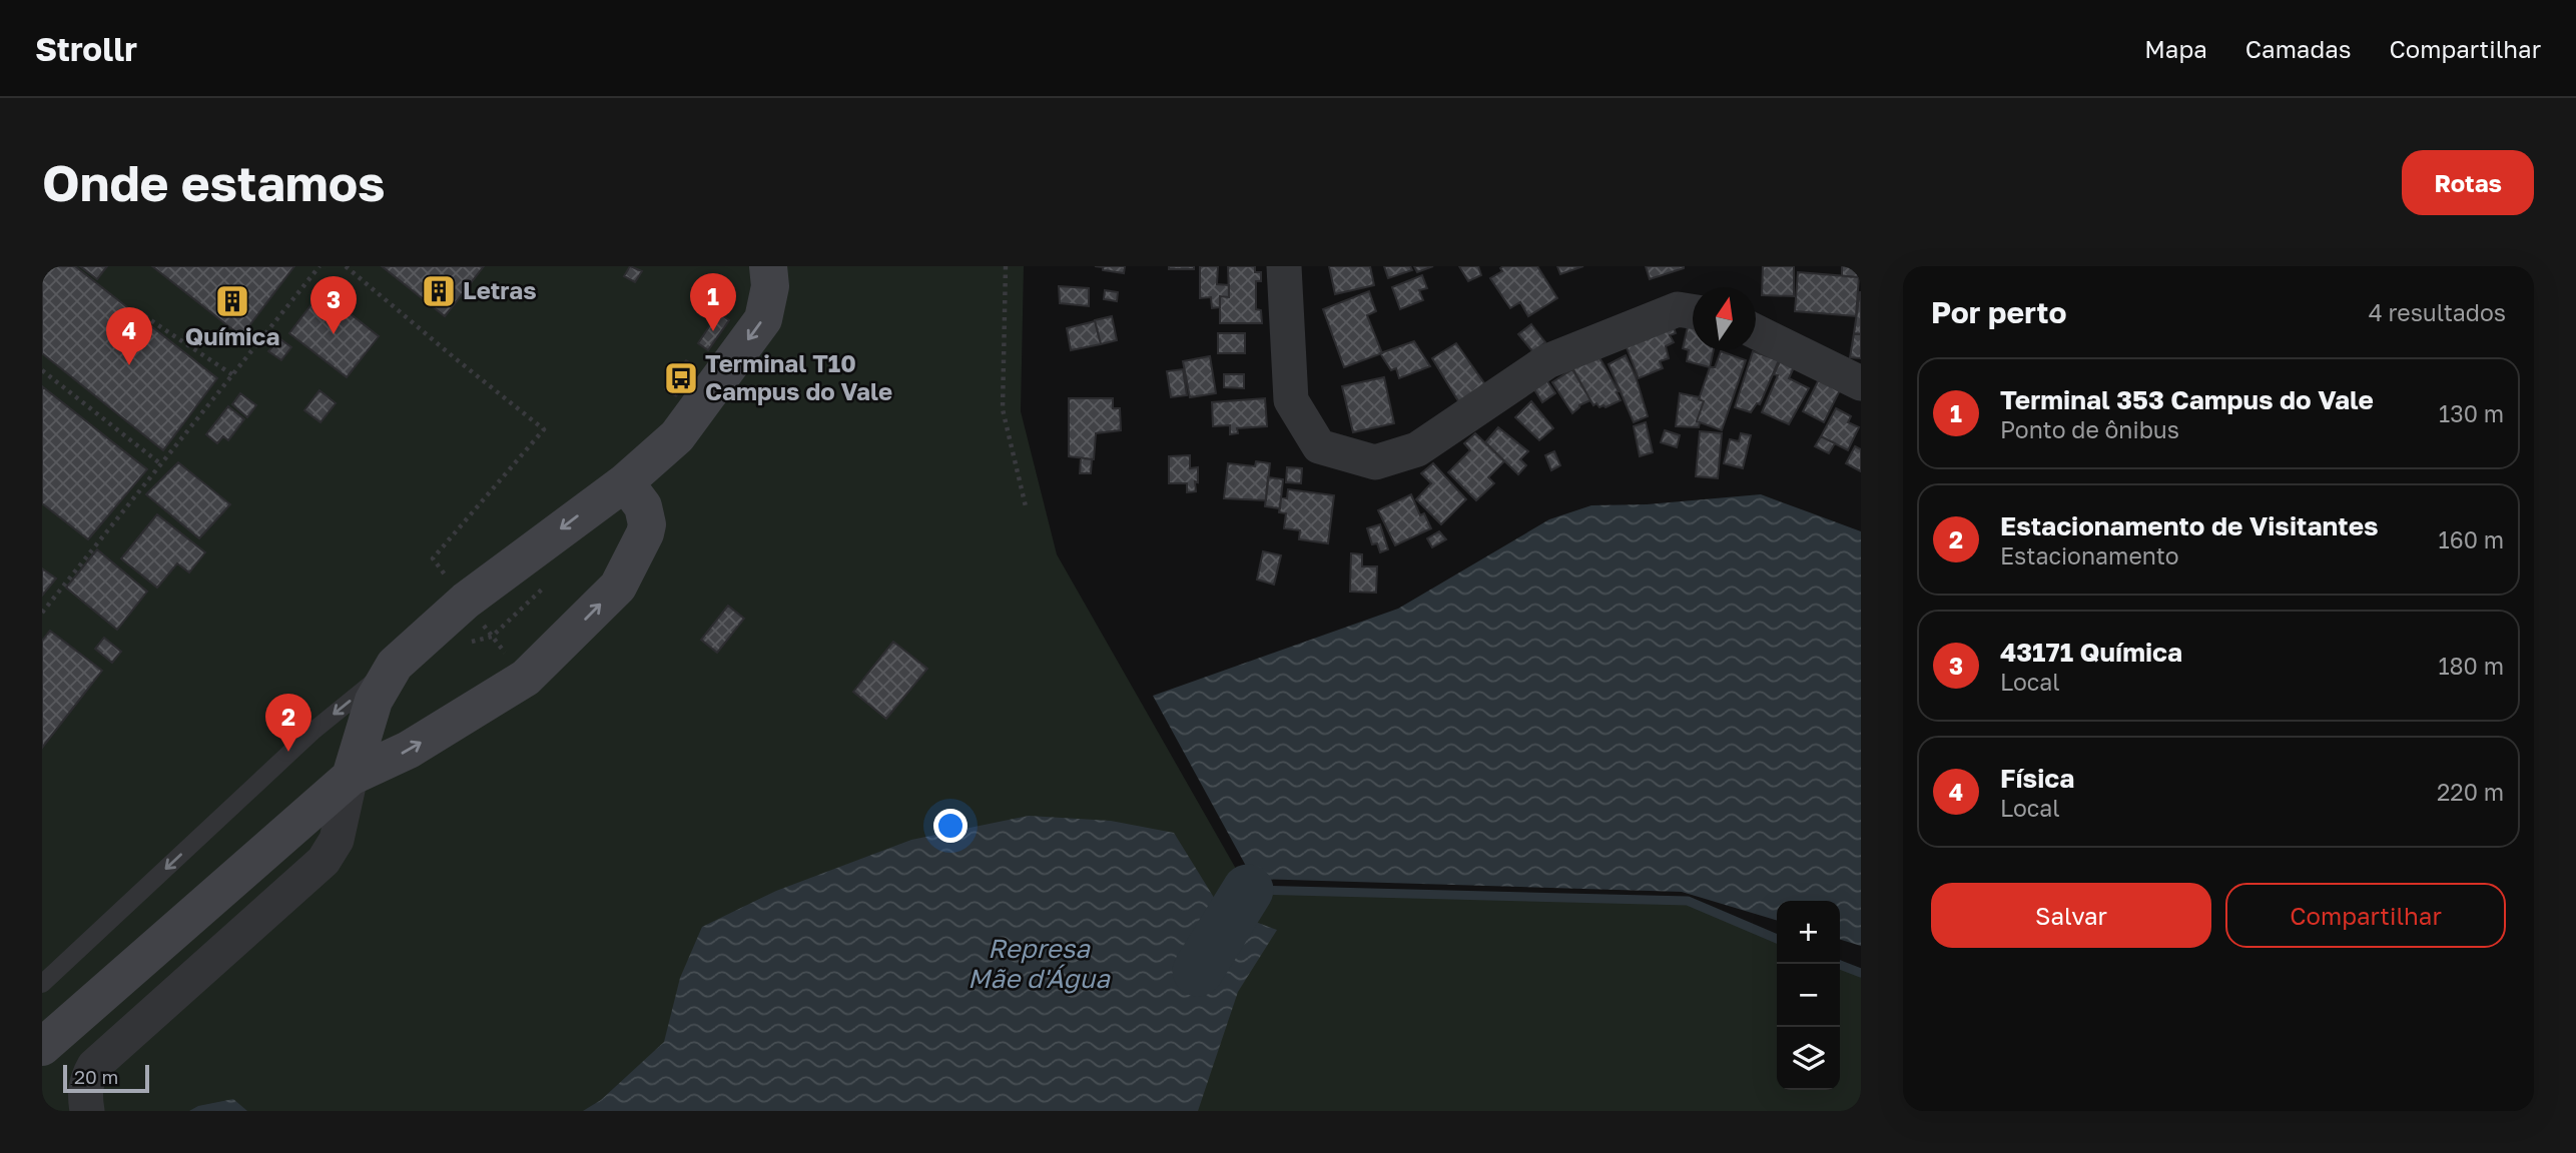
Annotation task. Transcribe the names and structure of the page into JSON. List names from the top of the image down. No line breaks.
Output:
{"water":["Represa Mãe d'Água"],"places":{"building":["Letras","Química"],"bus stop":["Terminal T10 Campus do Vale"]},"scale_bar":"20 m","north":"top","page":{"header":"Strollr","nav":["Mapa","Camadas","Compartilhar"],"buttons":["Rotas",["Salvar","Compartilhar"]],"title":"Onde estamos","heading":["Por perto","4 resultados"],"pins":["1","3","4","2"],"list":[{"mark":"1","name":"Terminal 353 Campus do Vale","note":"Ponto de ônibus","value":"130 m"},{"mark":"2","name":"Estacionamento de Visitantes","note":"Estacionamento","value":"160 m"},{"mark":"3","name":"43171 Química","note":"Local","value":"180 m"},{"mark":"4","name":"Física","note":"Local","value":"220 m"}],"map_buttons":["+","−"],"scale":"20 m"}}
